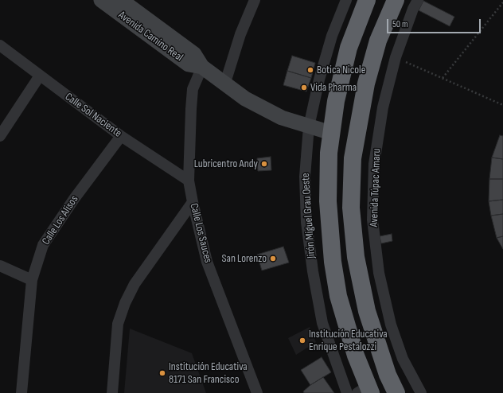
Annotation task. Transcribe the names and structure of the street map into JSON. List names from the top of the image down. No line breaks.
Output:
{"streets":{"highway":["Avenida Túpac Amaru"],"street":["Avenida Camino Real","Calle Sol Naciente","Jirón Miguel Grau Oeste","Calle Los Alisos","Calle Los Sauces"]},"crossings":[["Avenida Camino Real","Jirón Miguel Grau Oeste"],["Avenida Camino Real","Calle Los Sauces"],["Calle Sol Naciente","Calle Los Alisos"],["Calle Sol Naciente","Calle Los Sauces"]],"places":["Botica Nicole","Vida Pharma","Lubricentro Andy","San Lorenzo","Institución Educativa Enrique Pestalozzi","Institución Educativa 8171 San Francisco"],"scale_bar":"50 m"}
